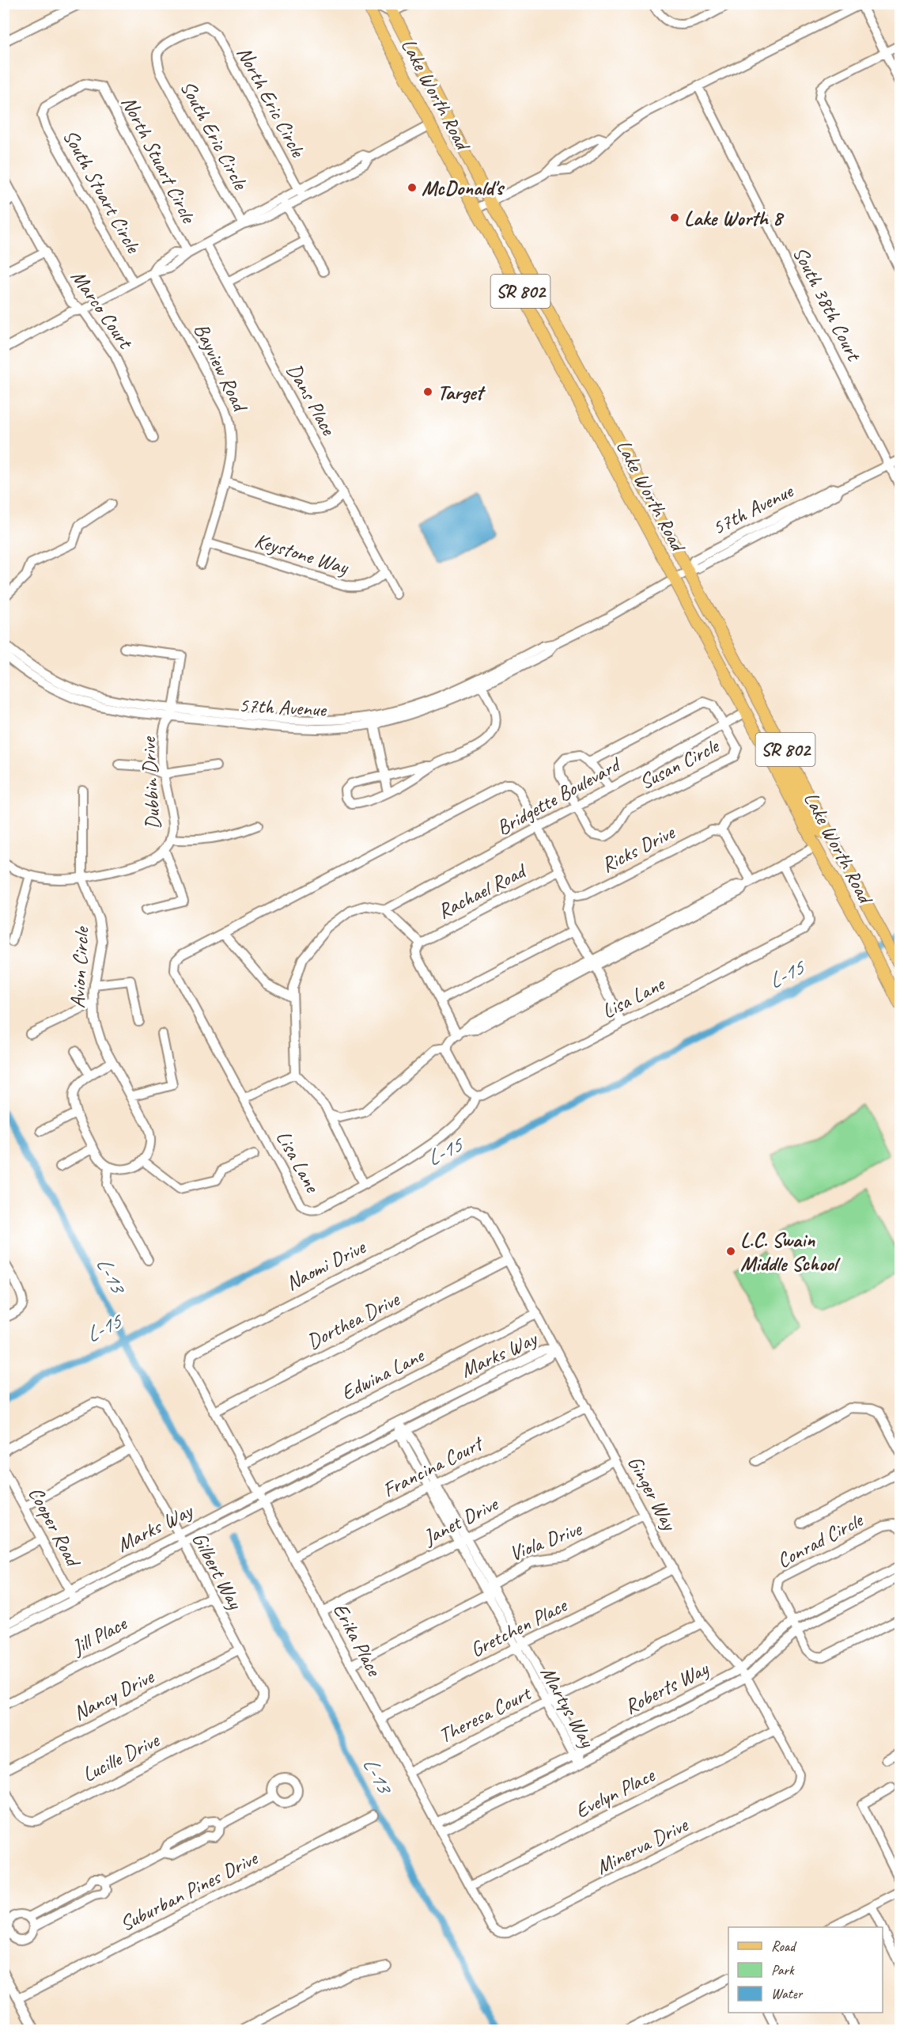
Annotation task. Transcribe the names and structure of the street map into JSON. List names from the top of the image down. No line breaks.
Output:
{"streets":{"main road":["Lake Worth Road","SR 802"],"street":["North Eric Circle","South Eric Circle","North Stuart Circle","South Stuart Circle","South 38th Court","Marco Court","Bayview Road","Dans Place","57th Avenue","Keystone Way","Susan Circle","Dubbin Drive","Bridgette Boulevard","Ricks Drive","Rachael Road","Avion Circle","Lisa Lane","Naomi Drive","Dorthea Drive","Marks Way","Edwina Lane","Francina Court","Ginger Way","Janet Drive","Cooper Road","Conrad Circle","Viola Drive","Gilbert Way","Gretchen Place","Jill Place","Erika Place","Roberts Way","Nancy Drive","Martys Way","Theresa Court","Lucille Drive","Evelyn Place","Minerva Drive","Suburban Pines Drive"]},"crossings":[["Lake Worth Road","57th Avenue"],["Lake Worth Road","Bridgette Boulevard"],["North Eric Circle","South Eric Circle"],["North Stuart Circle","South Stuart Circle"],["South 38th Court","57th Avenue"],["Bayview Road","Keystone Way"],["Dans Place","Keystone Way"],["57th Avenue","Dubbin Drive"],["Susan Circle","Bridgette Boulevard"],["Dubbin Drive","Avion Circle"],["Bridgette Boulevard","Lisa Lane"],["Naomi Drive","Ginger Way"],["Naomi Drive","Erika Place"],["Dorthea Drive","Ginger Way"],["Dorthea Drive","Erika Place"],["Marks Way","Ginger Way"],["Marks Way","Cooper Road"],["Marks Way","Gilbert Way"],["Marks Way","Erika Place"],["Marks Way","Martys Way"],["Edwina Lane","Ginger Way"],["Edwina Lane","Erika Place"],["Francina Court","Ginger Way"],["Francina Court","Erika Place"],["Francina Court","Martys Way"],["Ginger Way","Janet Drive"],["Ginger Way","Viola Drive"],["Ginger Way","Gretchen Place"],["Ginger Way","Roberts Way"],["Ginger Way","Theresa Court"],["Ginger Way","Evelyn Place"],["Ginger Way","Minerva Drive"],["Janet Drive","Erika Place"],["Janet Drive","Martys Way"],["Conrad Circle","Roberts Way"],["Viola Drive","Erika Place"],["Viola Drive","Martys Way"],["Gilbert Way","Jill Place"],["Gilbert Way","Nancy Drive"],["Gilbert Way","Lucille Drive"],["Gretchen Place","Erika Place"],["Gretchen Place","Martys Way"],["Erika Place","Roberts Way"],["Erika Place","Theresa Court"],["Erika Place","Evelyn Place"],["Erika Place","Minerva Drive"],["Roberts Way","Martys Way"],["Martys Way","Theresa Court"]],"water":["L-15","L-13"],"places":["McDonald's","Lake Worth 8","Target","L.C. Swain Middle School"],"legend":["Road","Park","Water"]}
